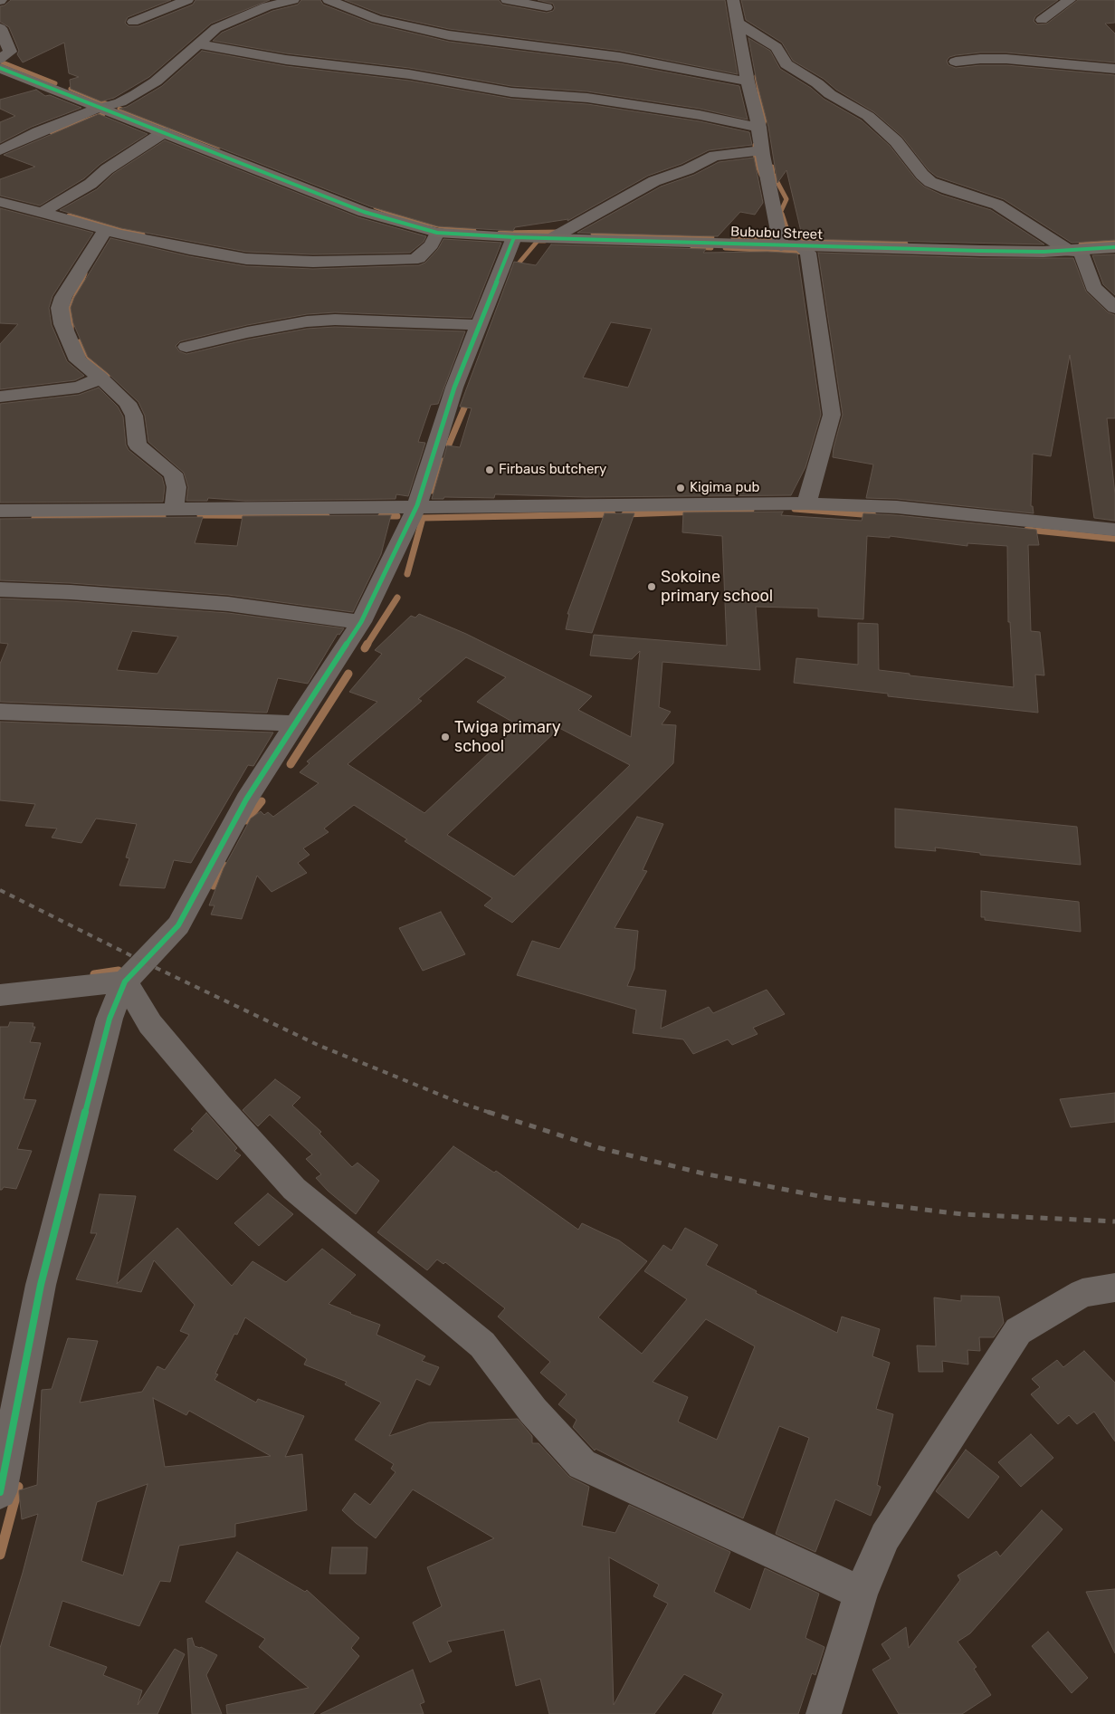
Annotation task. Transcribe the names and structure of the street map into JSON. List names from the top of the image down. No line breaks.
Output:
{"streets":{"street":["Bububu Street"]},"places":["Firbaus butchery","Kigima pub","Sokoine primary school","Twiga primary school"]}
